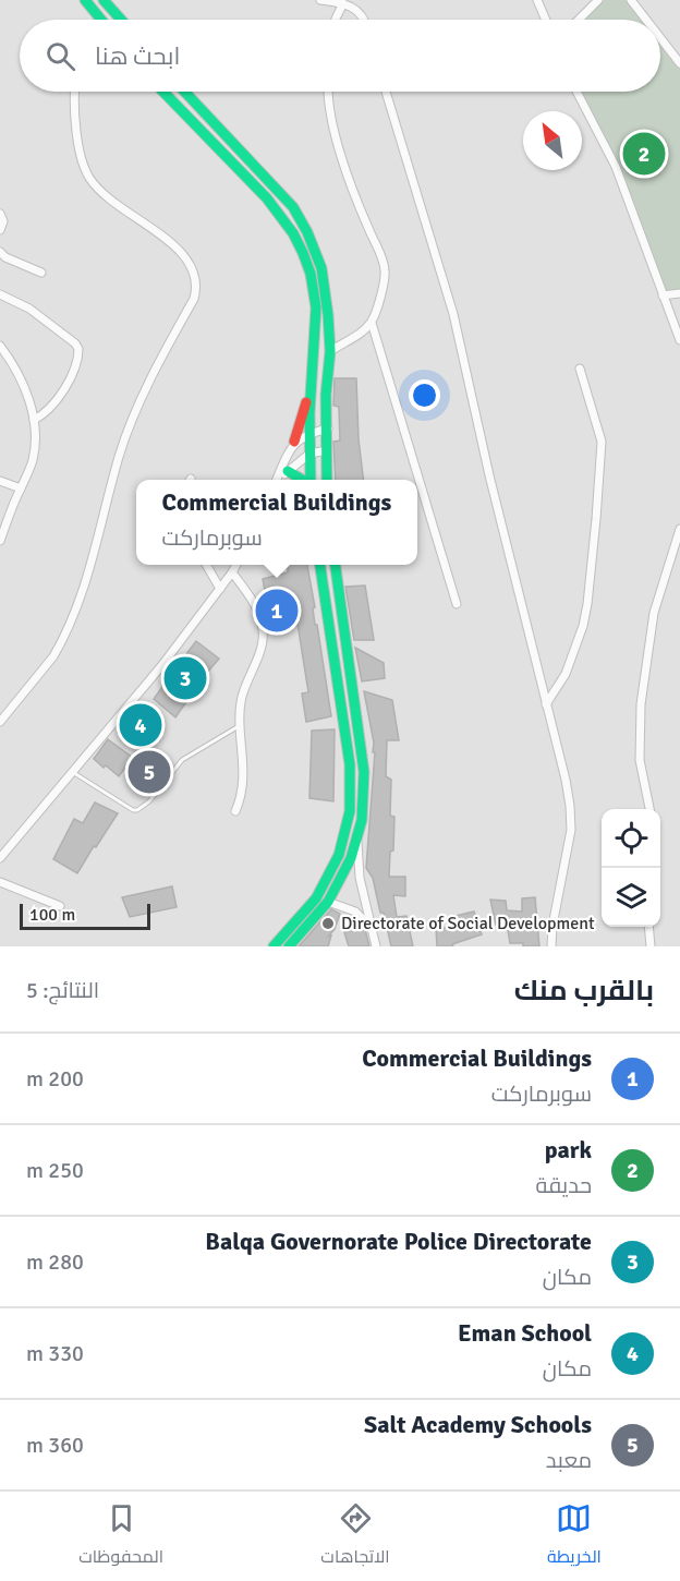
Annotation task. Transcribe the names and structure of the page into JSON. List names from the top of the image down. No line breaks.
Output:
{"places":["Directorate of Social Development"],"scale_bar":"100 m","north":"top left","page":{"search":"ابحث هنا","pins":["2","1","3","4","5"],"popup":["Commercial Buildings","سوبرماركت"],"scale":"100 m","heading":["بالقرب منك","النتائج: 5"],"list":[{"mark":"1","name":"Commercial Buildings","note":"سوبرماركت","value":"200 m"},{"mark":"2","name":"park","note":"حديقة","value":"250 m"},{"mark":"3","name":"Balqa Governorate Police Directorate","note":"مكان","value":"280 m"},{"mark":"4","name":"Eman School","note":"مكان","value":"330 m"},{"mark":"5","name":"Salt Academy Schools","note":"معبد","value":"360 m"}],"nav":["الخريطة","الاتجاهات","المحفوظات"]}}
